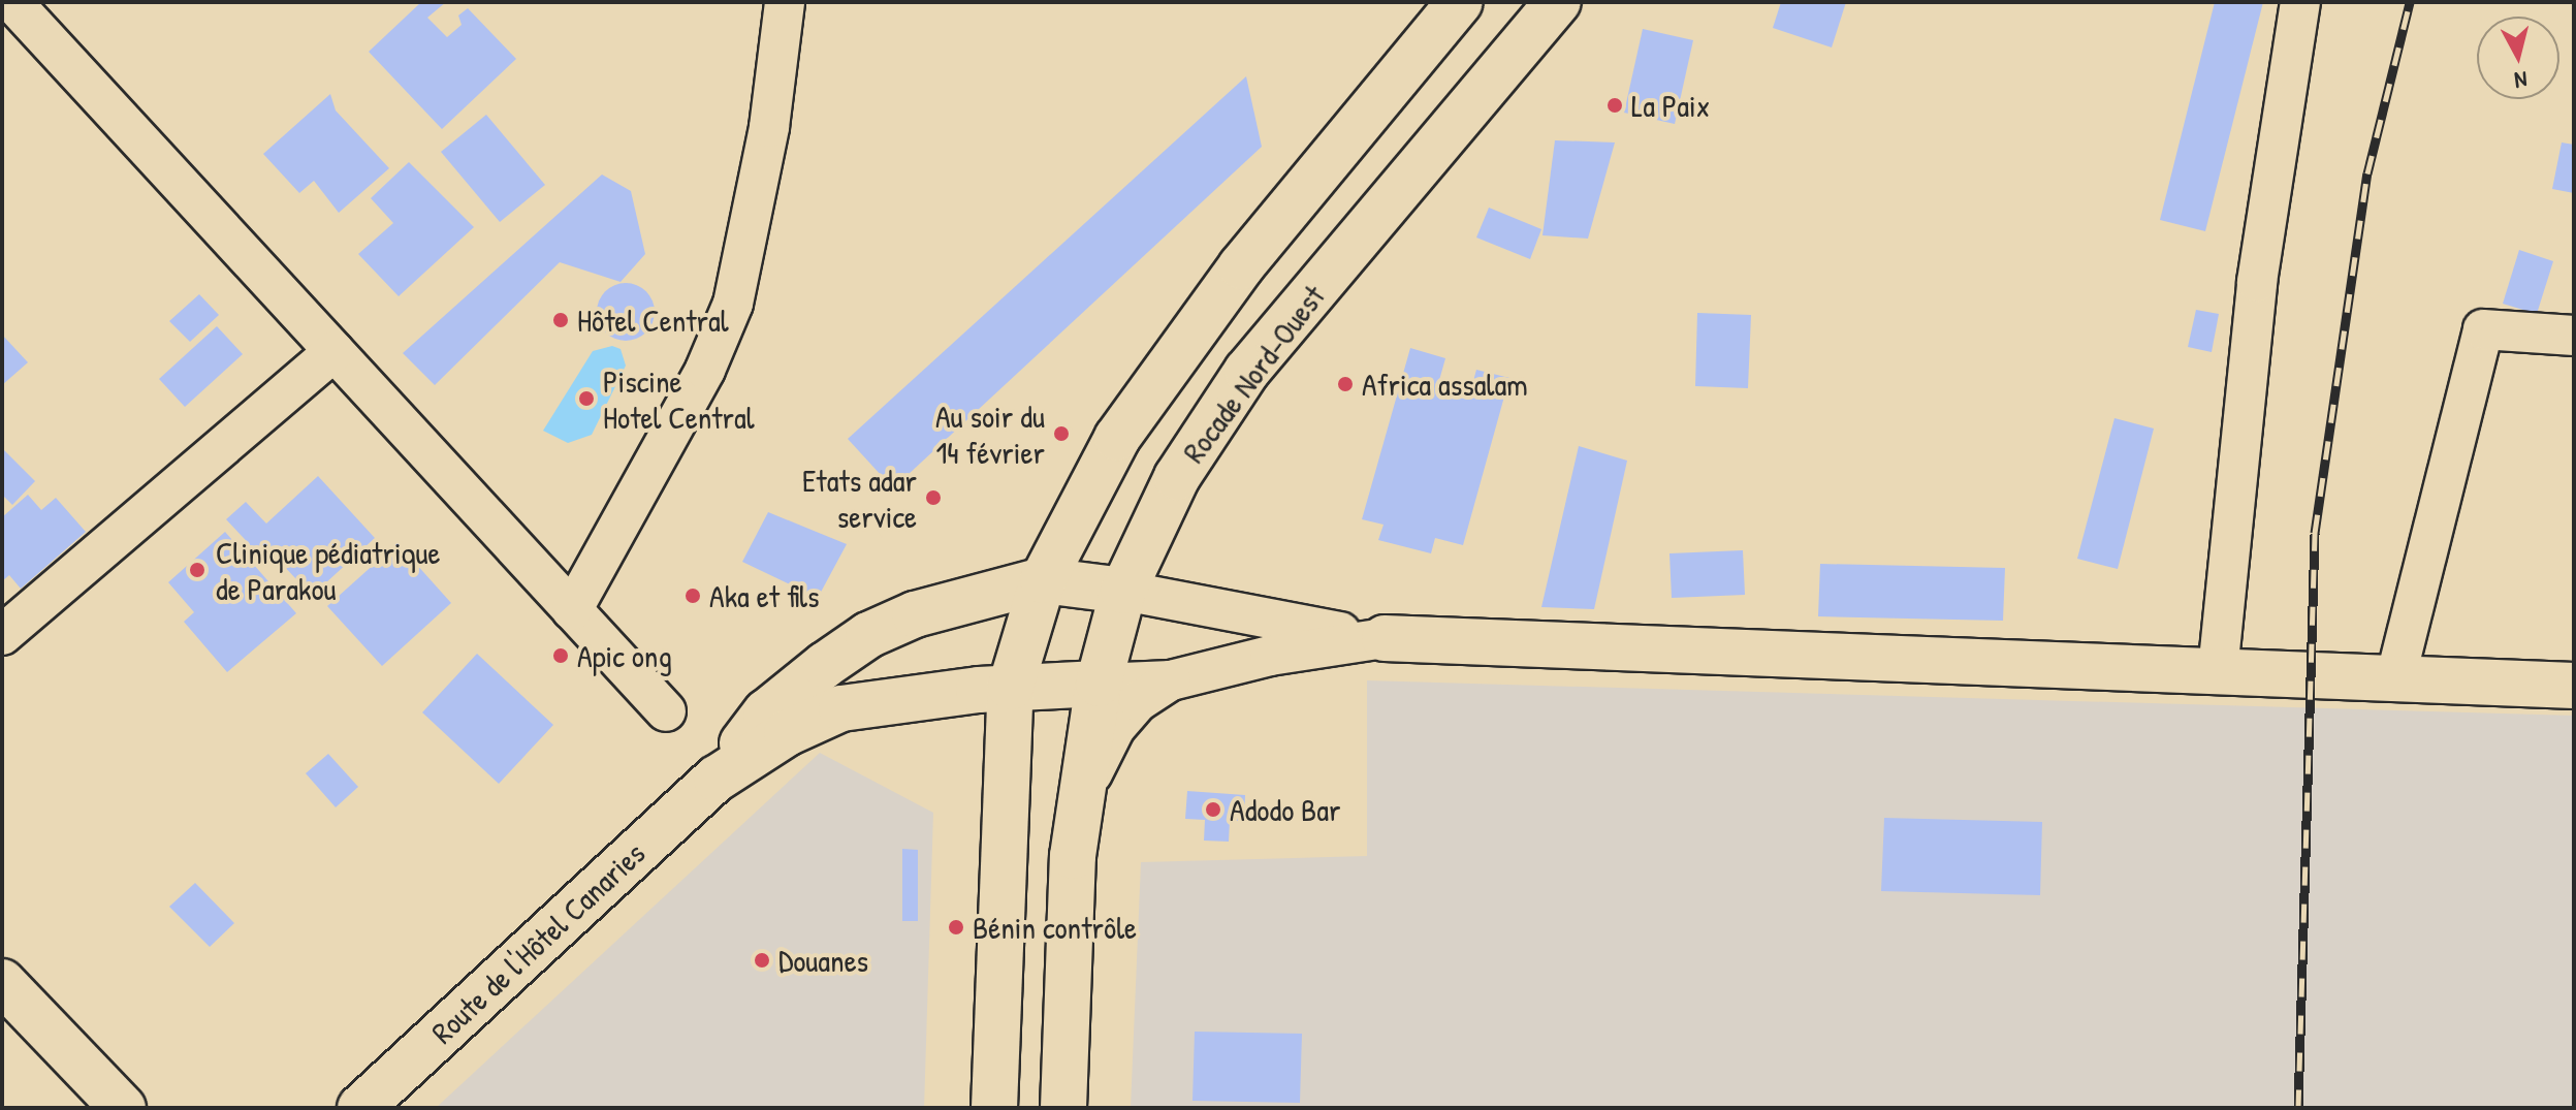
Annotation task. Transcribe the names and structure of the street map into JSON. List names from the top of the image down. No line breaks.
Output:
{"streets":{"street":["Rocade Nord-Ouest","Route de l'Hôtel Canaries"]},"crossings":[["Rocade Nord-Ouest","Route de l'Hôtel Canaries"]],"places":["La Paix","Hôtel Central","Africa assalam","Piscine Hotel Central","Au soir du 14 février","Etats adar service","Clinique pédiatrique de Parakou","Aka et fils","Apic ong","Adodo Bar","Bénin contrôle","Douanes"],"north":"bottom"}
